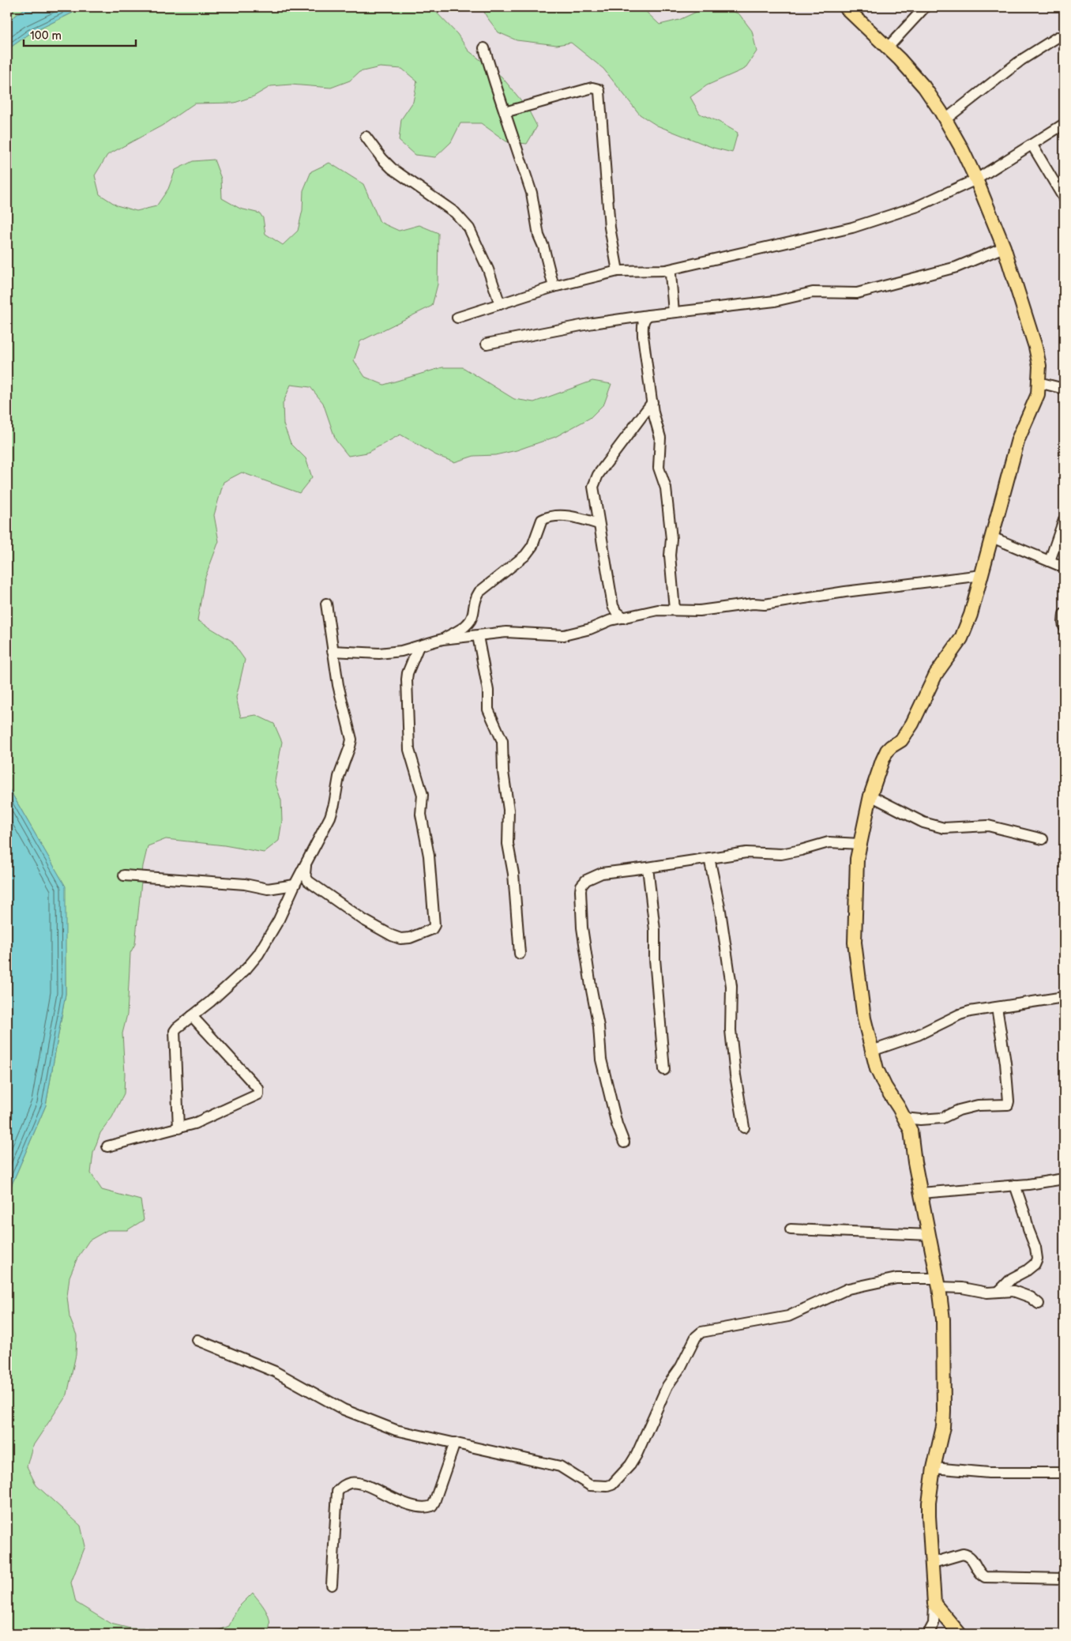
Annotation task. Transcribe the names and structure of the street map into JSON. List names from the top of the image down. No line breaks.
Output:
{"scale_bar":"100 m"}
